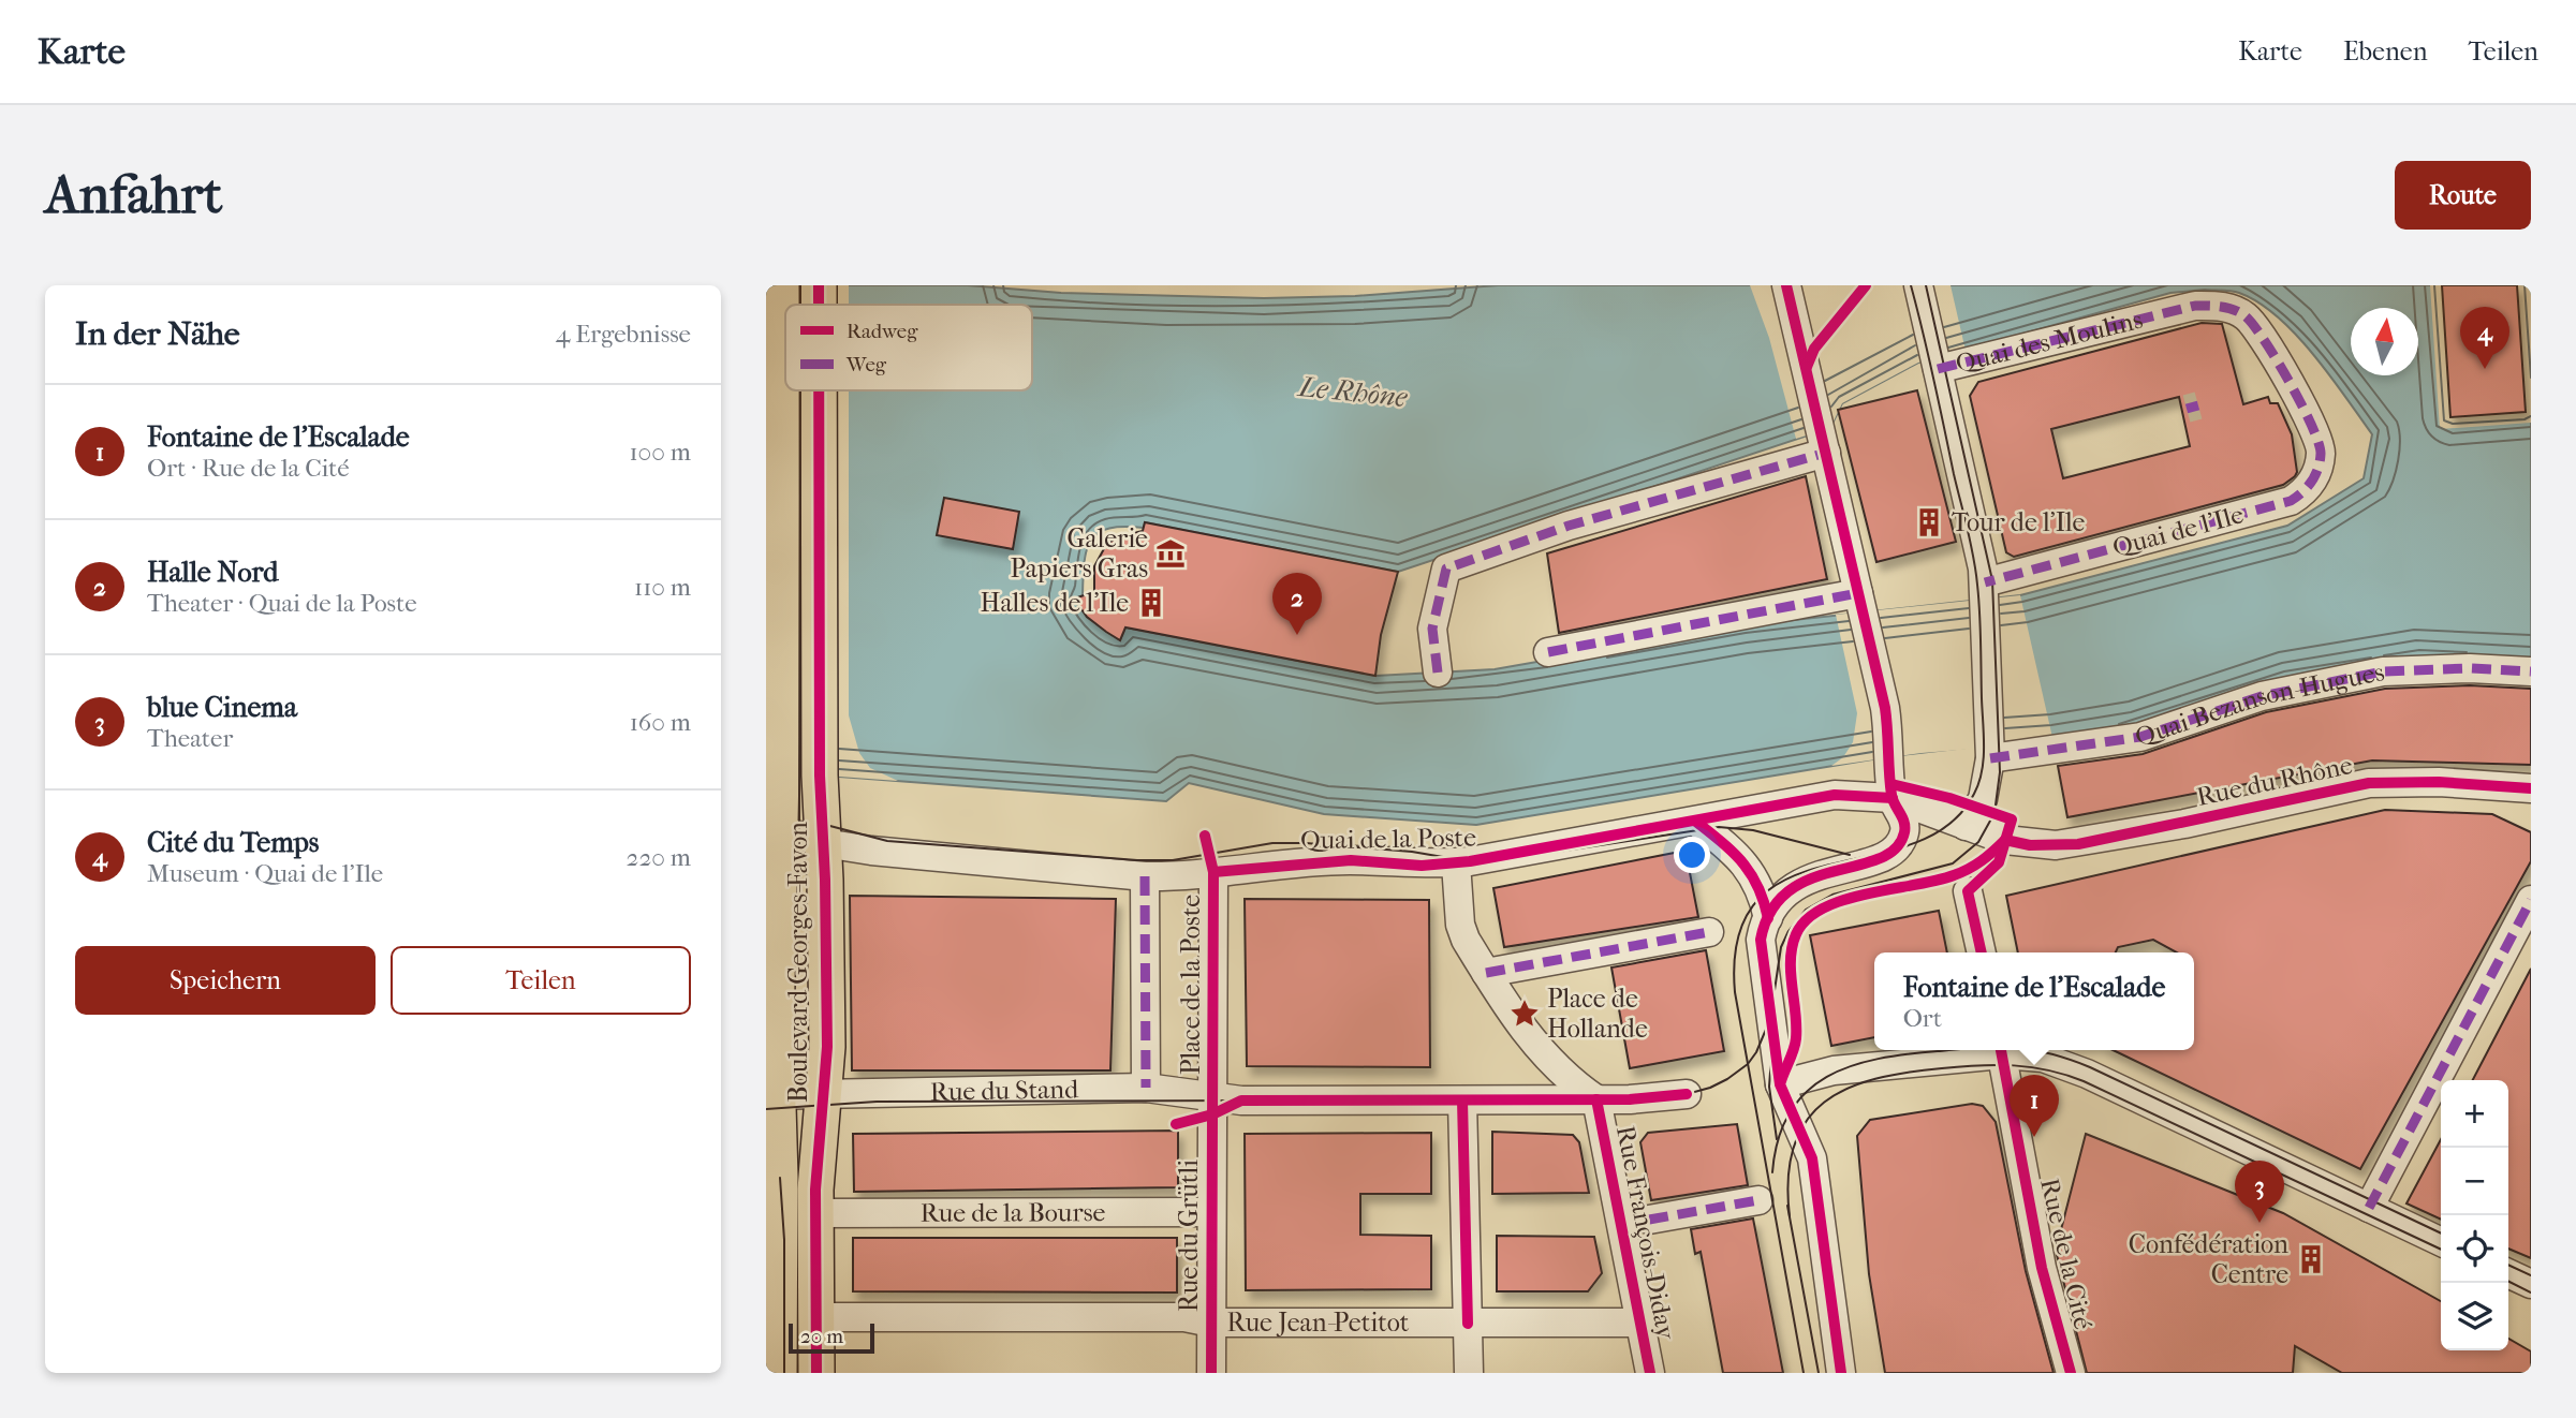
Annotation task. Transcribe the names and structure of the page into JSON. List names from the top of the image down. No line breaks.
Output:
{"streets":{"main road":["Boulevard Georges-Favon"],"street":["Quai des Moulins","Quai de l'Ile","Quai Bezanson-Hugues","Rue du Rhône","Quai de la Poste","Place de la Poste","Rue du Stand","Rue de la Bourse","Rue François-Diday","Rue du Grütli","Rue de la Cité","Rue Jean-Petitot"]},"crossings":[["Quai des Moulins","Quai de l'Ile"],["Rue du Rhône","Quai de la Poste"],["Quai de la Poste","Boulevard Georges-Favon"],["Quai de la Poste","Place de la Poste"],["Boulevard Georges-Favon","Rue du Stand"],["Boulevard Georges-Favon","Rue de la Bourse"],["Boulevard Georges-Favon","Rue Jean-Petitot"],["Place de la Poste","Rue du Stand"],["Place de la Poste","Rue du Grütli"],["Rue du Stand","Rue François-Diday"],["Rue du Stand","Rue du Grütli"],["Rue de la Bourse","Rue du Grütli"],["Rue François-Diday","Rue Jean-Petitot"],["Rue du Grütli","Rue Jean-Petitot"]],"water":["Le Rhône"],"places":{"building":["Tour de l'Ile","Halles de l'Ile","Confédération Centre"],"museum":["Galerie Papiers Gras"],"place":["Place de Hollande"]},"legend":["Radweg","Weg"],"scale_bar":"20 m","north":"top","page":{"header":"Karte","nav":["Karte","Ebenen","Teilen"],"buttons":["Route",["Speichern","Teilen"]],"title":"Anfahrt","heading":["In der Nähe","4 Ergebnisse"],"pins":["4","2","1","3"],"list":[{"mark":"1","name":"Fontaine de l'Escalade","note":"Ort · Rue de la Cité","value":"100 m"},{"mark":"2","name":"Halle Nord","note":"Theater · Quai de la Poste","value":"110 m"},{"mark":"3","name":"blue Cinema","note":"Theater","value":"160 m"},{"mark":"4","name":"Cité du Temps","note":"Museum · Quai de l'Ile","value":"220 m"}],"popup":["Fontaine de l'Escalade","Ort"],"map_buttons":["+","−"],"scale":"20 m"}}
